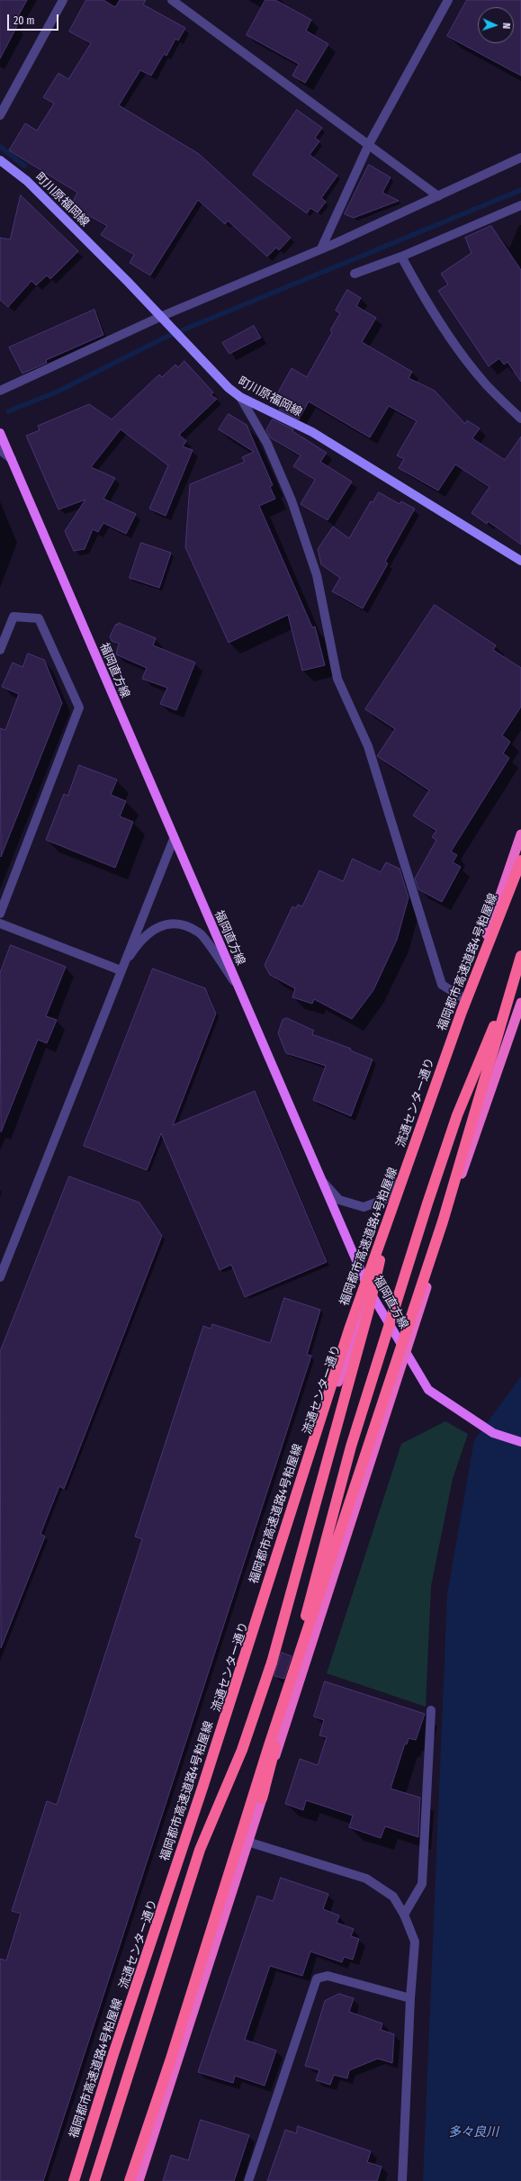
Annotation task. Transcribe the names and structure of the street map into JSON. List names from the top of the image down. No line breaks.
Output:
{"streets":{"highway":["福岡都市高速道路4号粕屋線","流通センター通り"],"main road":["町川原福岡線","福岡直方線"]},"crossings":[["福岡直方線","流通センター通り"]],"water":["多々良川"],"scale_bar":"20 m","north":"right"}
